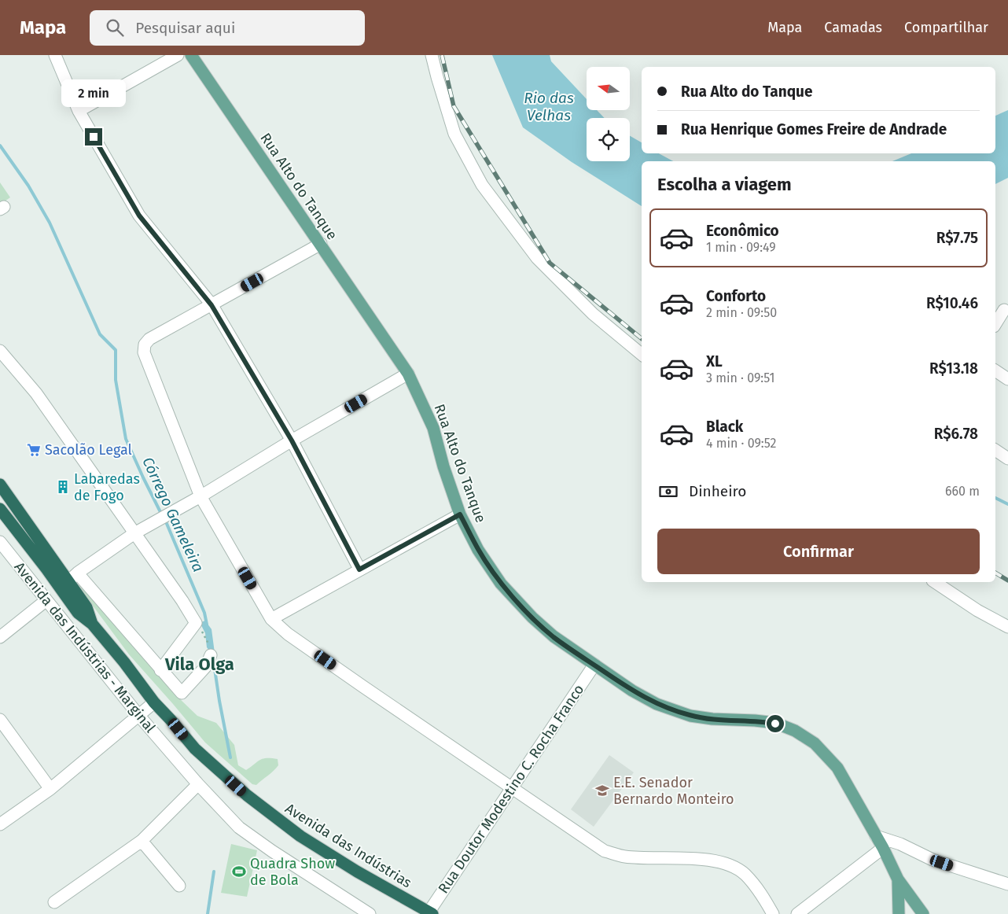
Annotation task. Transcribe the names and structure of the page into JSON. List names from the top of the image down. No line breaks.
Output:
{"streets":{"highway":["Avenida das Indústrias"],"main road":["Rua Alto do Tanque"],"street":["Avenida das Indústrias - Marginal","Rua Doutor Modestino C. Rocha Franco"]},"crossings":[["Rua Alto do Tanque","Rua Doutor Modestino C. Rocha Franco"],["Rua Doutor Modestino C. Rocha Franco","Avenida das Indústrias"]],"districts":["Vila Olga"],"water":["Rio das Velhas","Córrego Gameleira"],"places":{"supermarket":["Sacolão Legal"],"building":["Labaredas de Fogo"],"school or university":["E.E. Senador Bernardo Monteiro"],"sports":["Quadra Show de Bola"]},"north":"left","page":{"header":"Mapa","search":"Pesquisar aqui","nav":["Mapa","Camadas","Compartilhar"],"banner":["Rua Alto do Tanque","Rua Henrique Gomes Freire de Andrade"],"bubble":"2 min","heading":"Escolha a viagem","list":[{"name":"Econômico","note":"1 min · 09:49","value":"R$7.75"},{"name":"Conforto","note":"2 min · 09:50","value":"R$10.46"},{"name":"XL","note":"3 min · 09:51","value":"R$13.18"},{"name":"Black","note":"4 min · 09:52","value":"R$6.78"}],"pay":["Dinheiro","660 m"],"buttons":"Confirmar"}}
